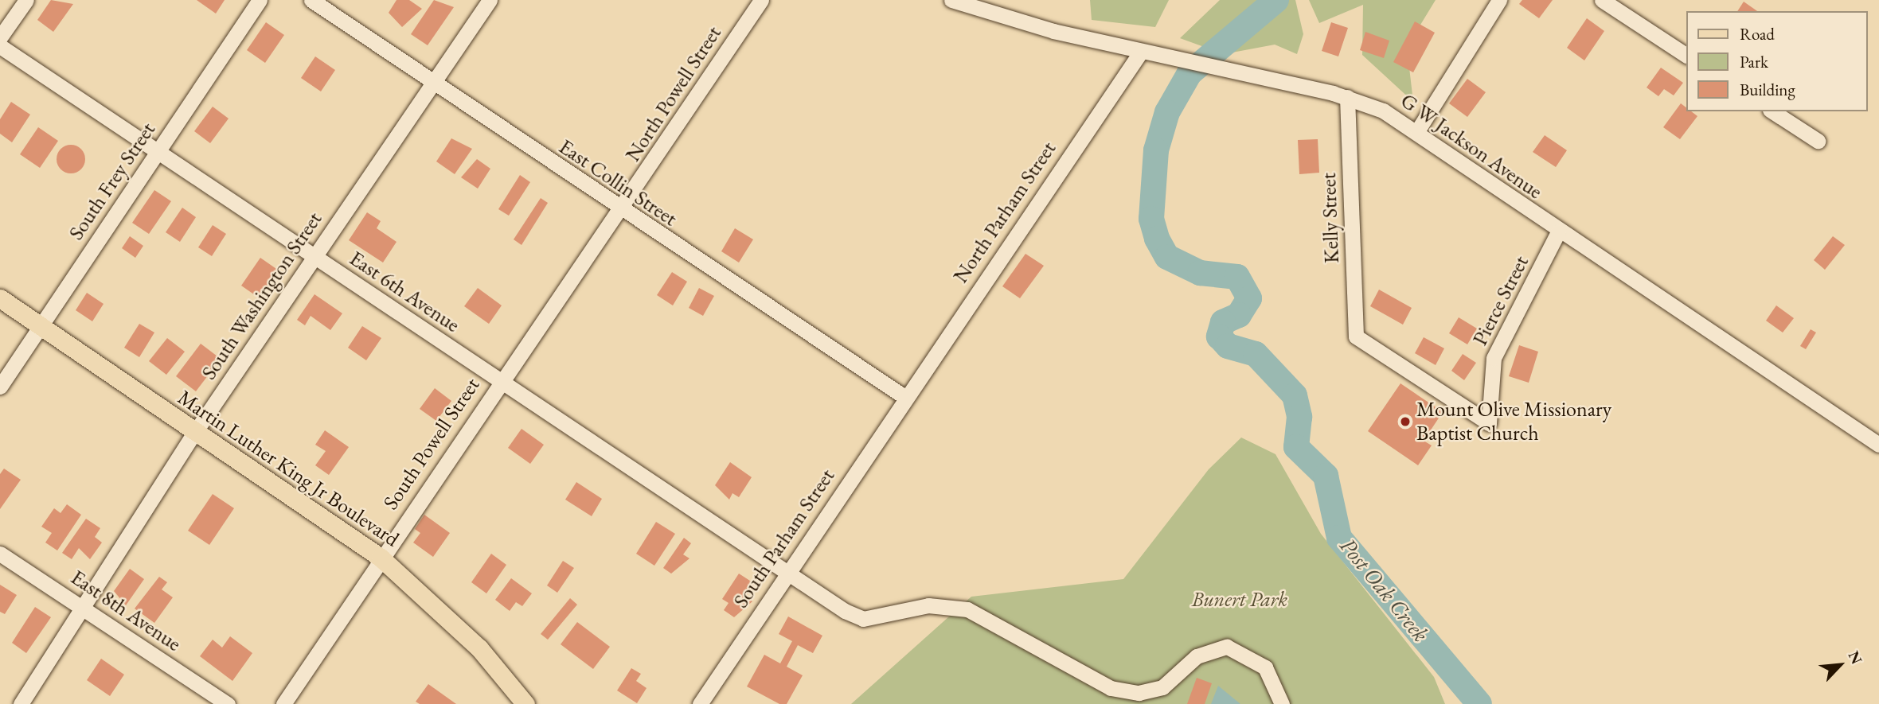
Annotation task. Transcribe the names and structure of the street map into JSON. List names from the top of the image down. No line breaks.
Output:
{"streets":{"main road":["Martin Luther King Jr Boulevard"],"street":["North Powell Street","G W Jackson Avenue","South Frey Street","East Collin Street","North Parham Street","Kelly Street","East 6th Avenue","South Washington Street","Pierce Street","South Powell Street","South Parham Street","East 8th Avenue"]},"crossings":[["North Powell Street","East Collin Street"],["North Powell Street","South Powell Street"],["G W Jackson Avenue","North Parham Street"],["G W Jackson Avenue","Kelly Street"],["G W Jackson Avenue","Pierce Street"],["South Frey Street","East 6th Avenue"],["South Frey Street","Martin Luther King Jr Boulevard"],["East Collin Street","North Parham Street"],["East Collin Street","South Washington Street"],["East Collin Street","South Powell Street"],["East Collin Street","South Parham Street"],["North Parham Street","South Parham Street"],["Kelly Street","Pierce Street"],["East 6th Avenue","South Washington Street"],["East 6th Avenue","South Powell Street"],["East 6th Avenue","South Parham Street"],["South Washington Street","Martin Luther King Jr Boulevard"],["South Washington Street","East 8th Avenue"],["South Powell Street","Martin Luther King Jr Boulevard"]],"water":["Post Oak Creek"],"parks":["Bunert Park"],"places":["Mount Olive Missionary Baptist Church"],"legend":["Road","Park","Building"],"north":"top right"}
